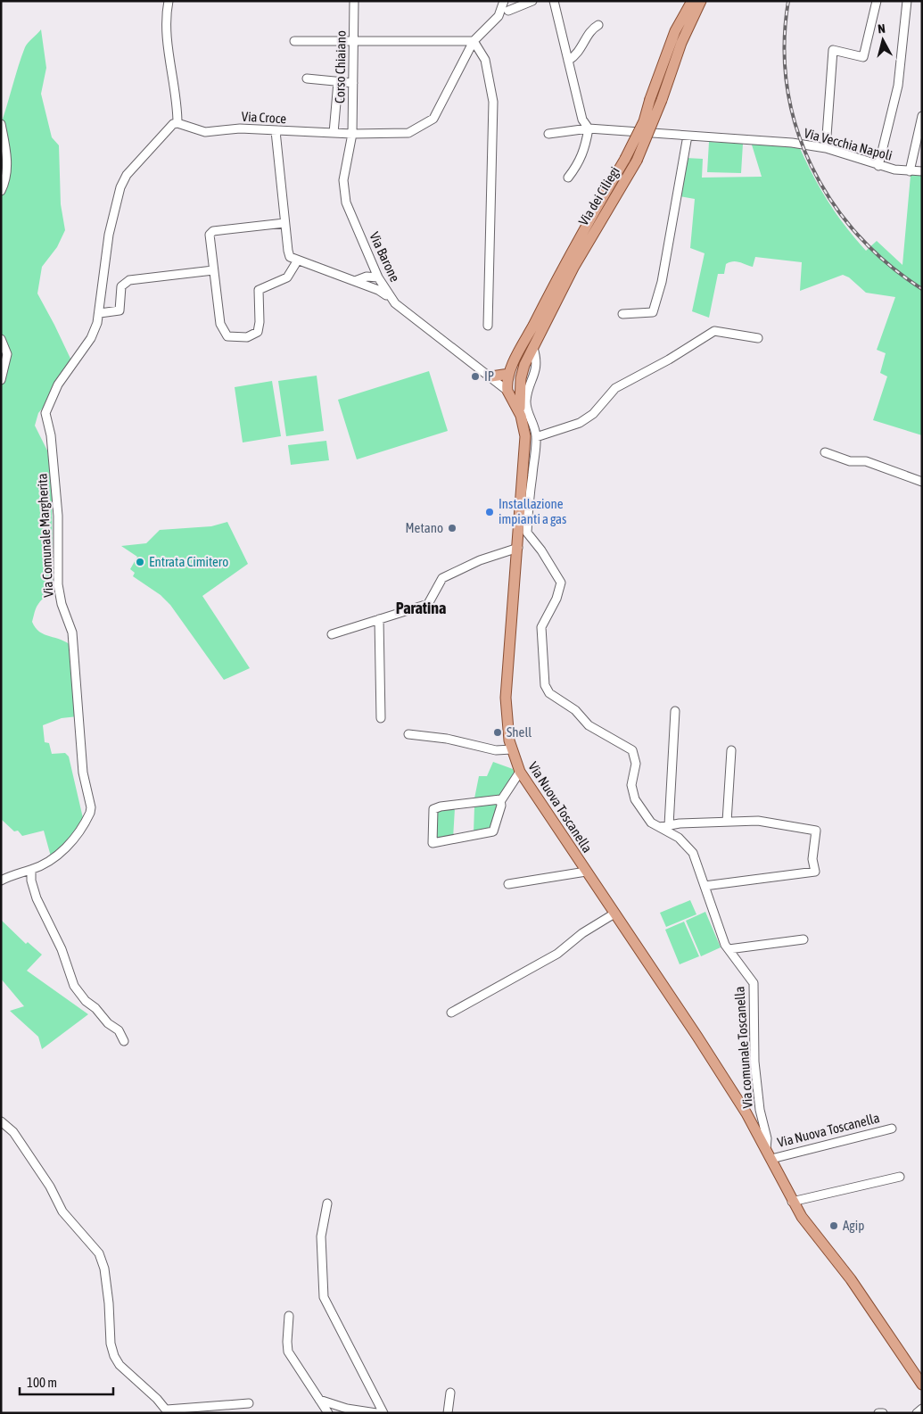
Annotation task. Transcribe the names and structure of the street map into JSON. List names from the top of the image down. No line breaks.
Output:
{"streets":{"main road":["Via dei Ciliegi","Via Nuova Toscanella"],"street":["Corso Chiaiano","Via Croce","Via Vecchia Napoli","Via Barone","Via Comunale Margherita","Via comunale Toscanella"]},"crossings":[["Corso Chiaiano","Via Croce"],["Corso Chiaiano","Via Barone"],["Via Croce","Via Barone"],["Via Croce","Via Comunale Margherita"],["Via dei Ciliegi","Via Barone"],["Via dei Ciliegi","Via Nuova Toscanella"],["Via dei Ciliegi","Via comunale Toscanella"],["Via Barone","Via Nuova Toscanella"],["Via Nuova Toscanella","Via comunale Toscanella"]],"districts":["Paratina"],"places":["IP","Installazione impianti a gas","Metano","Entrata Cimitero","Shell","Agip"],"scale_bar":"100 m","north":"top"}
